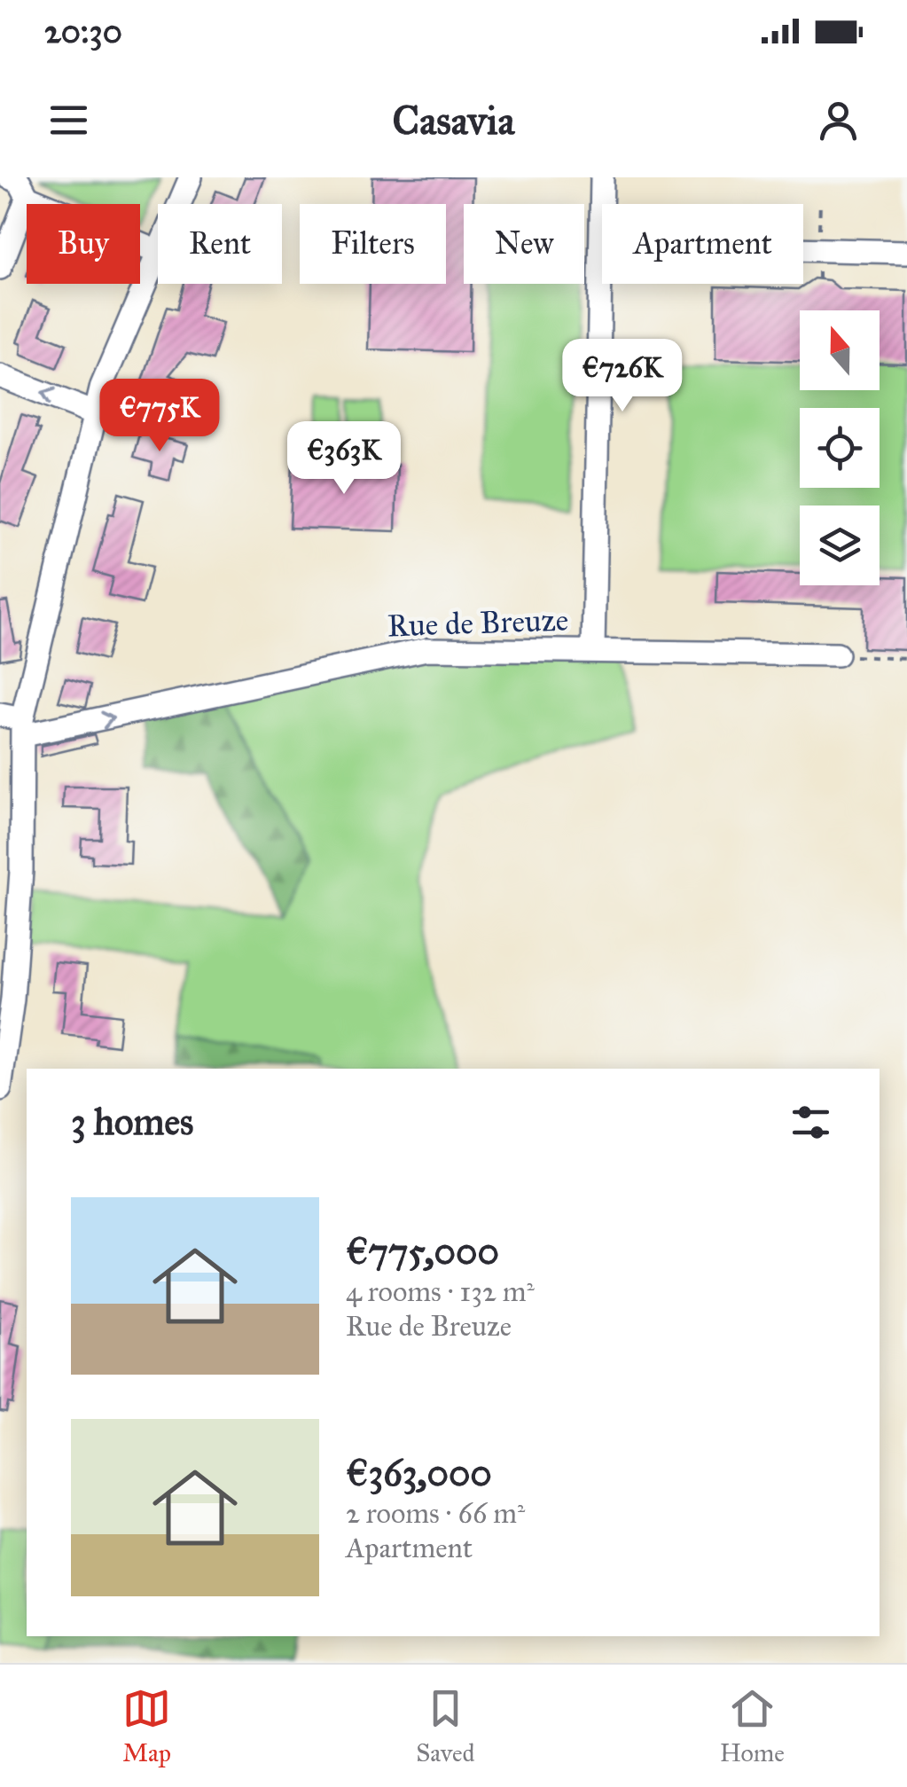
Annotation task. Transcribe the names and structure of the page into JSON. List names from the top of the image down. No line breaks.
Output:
{"streets":{"street":["Rue de Breuze"]},"one_way":["Rue de Breuze"],"north":"top","page":{"status":"20:30","header":"Casavia","chip":["Buy","Rent","Filters","New","Apartment"],"price":["€726K","€775K","€363K"],"heading":"3 homes","list":[{"name":"€775,000","note":"4 rooms · 132 m² · Rue de Breuze"},{"name":"€363,000","note":"2 rooms · 66 m² · Apartment"}],"tabs":["Map","Saved","Home"]}}
